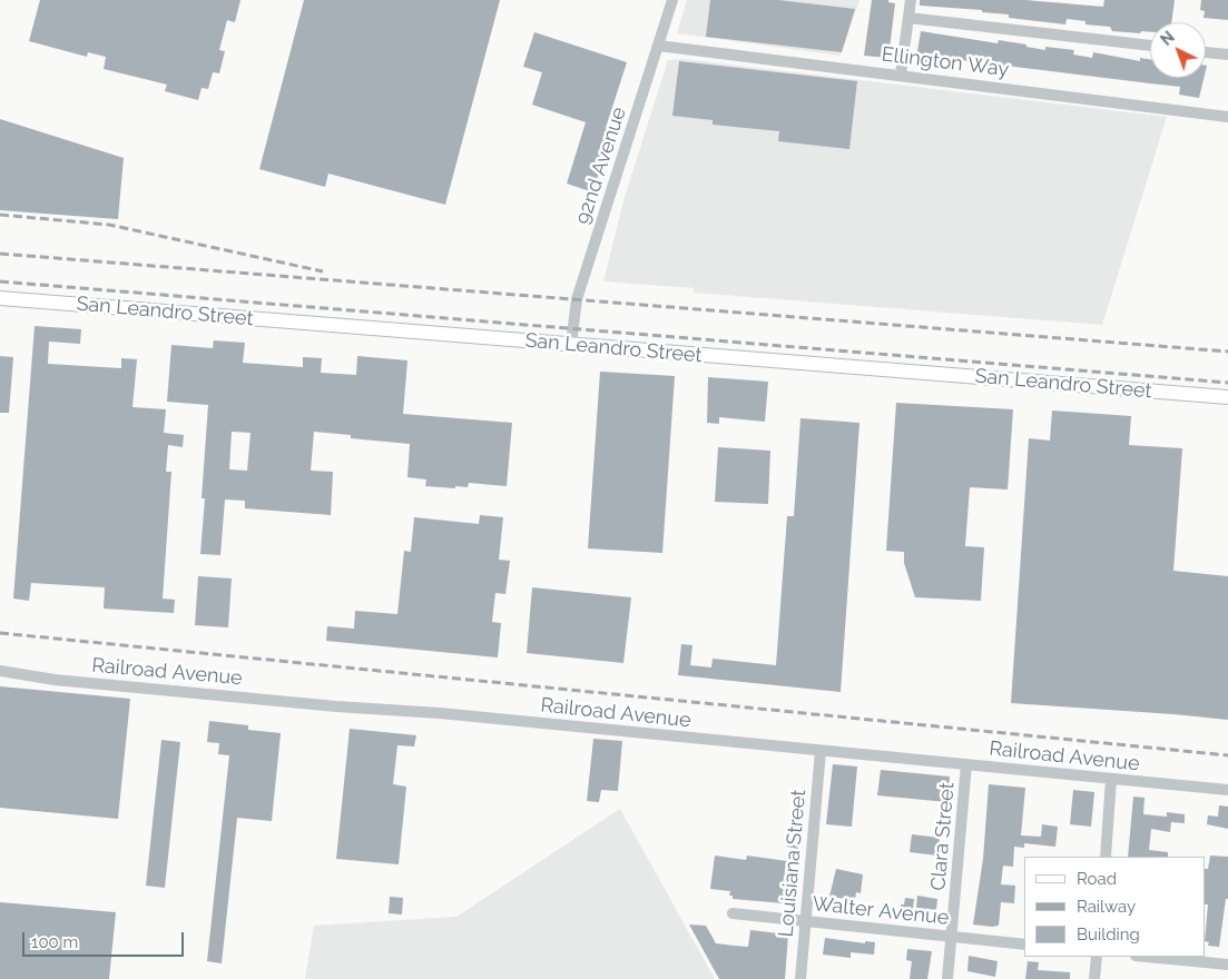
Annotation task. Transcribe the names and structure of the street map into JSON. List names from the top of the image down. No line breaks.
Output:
{"streets":{"main road":["San Leandro Street"],"street":["Ellington Way","92nd Avenue","Railroad Avenue","Clara Street","Louisiana Street","Walter Avenue"]},"crossings":[["Ellington Way","92nd Avenue"],["92nd Avenue","San Leandro Street"],["Railroad Avenue","Clara Street"],["Railroad Avenue","Louisiana Street"],["Clara Street","Walter Avenue"],["Louisiana Street","Walter Avenue"]],"legend":["Road","Railway","Building"],"scale_bar":"100 m","north":"top left"}
